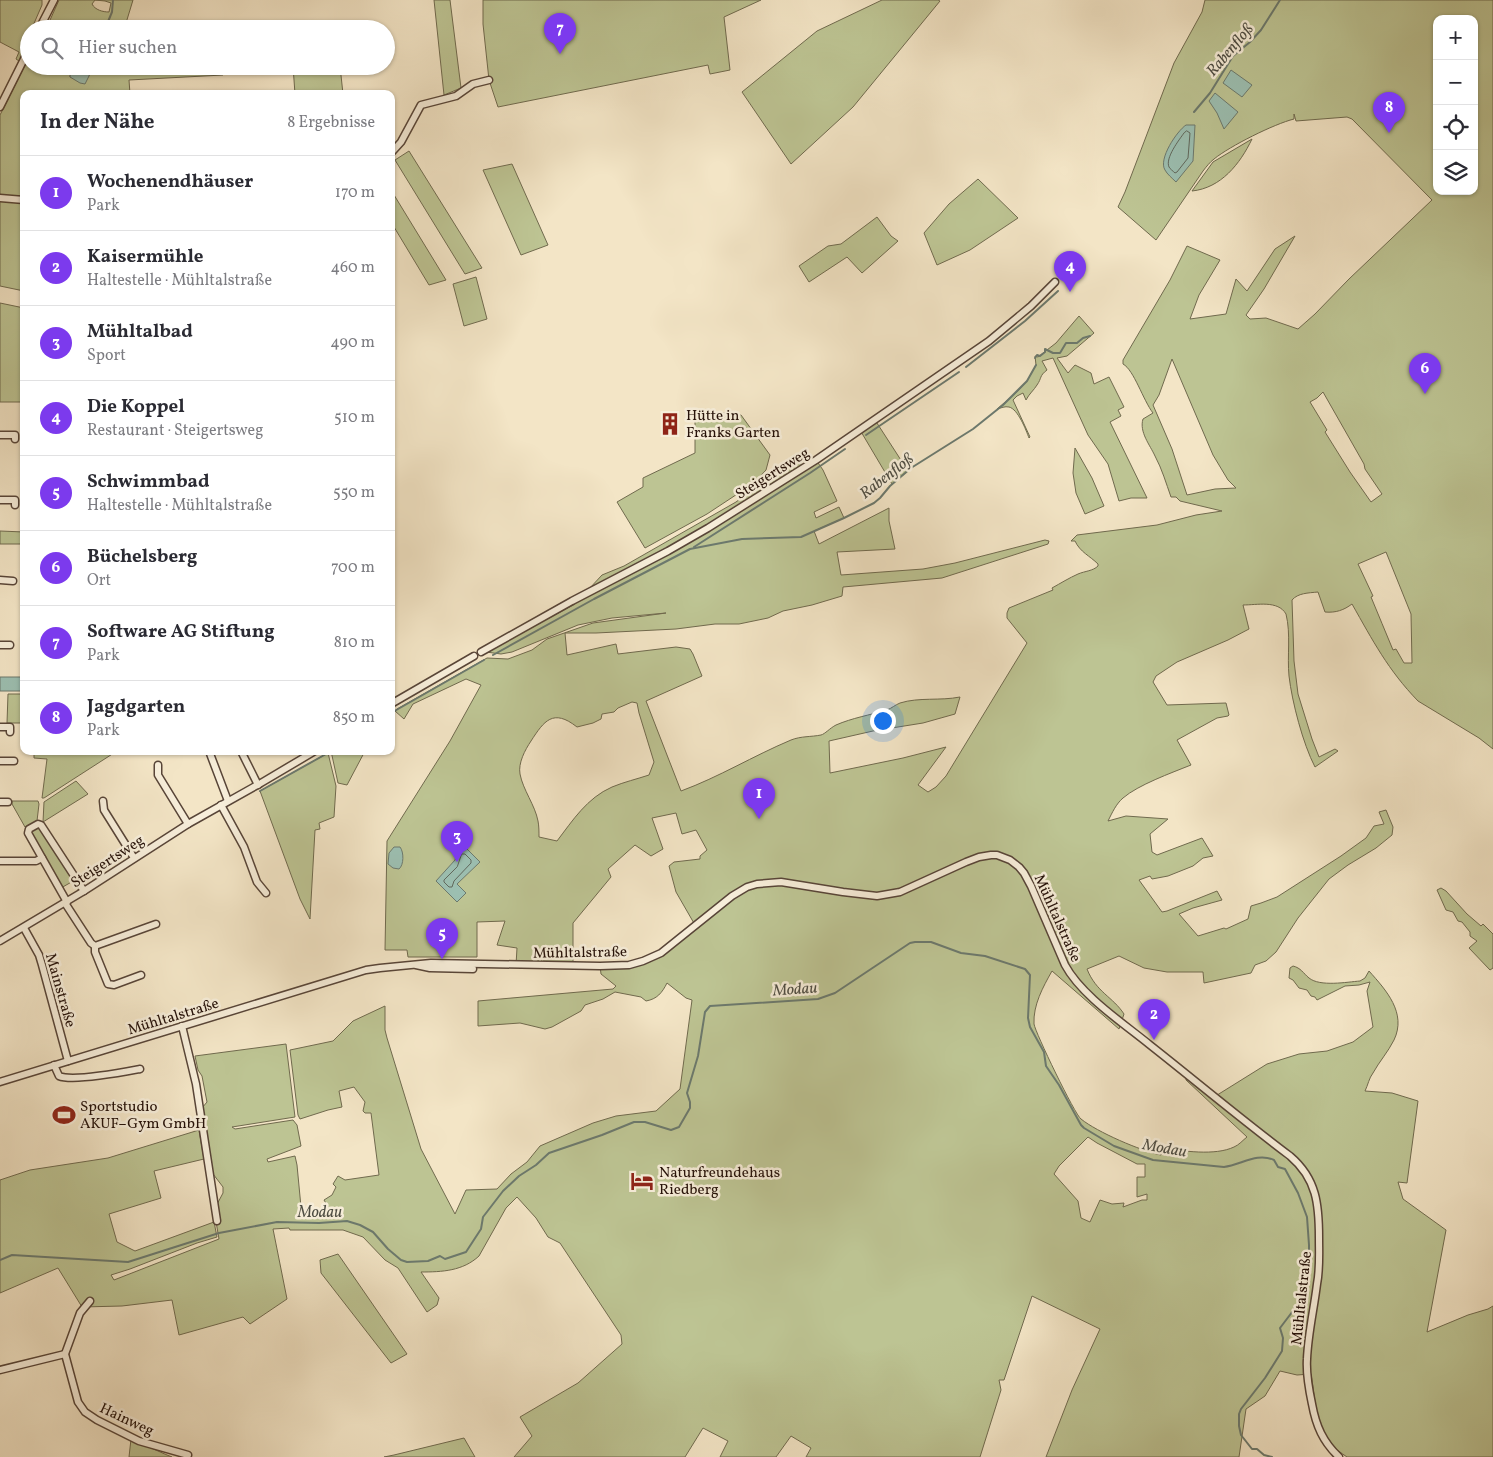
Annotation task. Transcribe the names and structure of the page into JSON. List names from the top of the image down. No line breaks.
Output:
{"streets":{"street":["Steigertsweg","Mühltalstraße","Mainstraße","Hainweg"]},"crossings":[["Steigertsweg","Mainstraße"],["Mühltalstraße","Mainstraße"]],"water":["Rabenfloß","Modau"],"places":{"building":["Hütte in Franks Garten"],"sports":["Sportstudio AKUF–Gym GmbH"],"hotel":["Naturfreundehaus Riedberg"]},"page":{"pins":["7","8","4","6","1","3","5","2"],"map_buttons":["+","−"],"search":"Hier suchen","heading":["In der Nähe","8 Ergebnisse"],"list":[{"mark":"1","name":"Wochenendhäuser","note":"Park","value":"170 m"},{"mark":"2","name":"Kaisermühle","note":"Haltestelle · Mühltalstraße","value":"460 m"},{"mark":"3","name":"Mühltalbad","note":"Sport","value":"490 m"},{"mark":"4","name":"Die Koppel","note":"Restaurant · Steigertsweg","value":"510 m"},{"mark":"5","name":"Schwimmbad","note":"Haltestelle · Mühltalstraße","value":"550 m"},{"mark":"6","name":"Büchelsberg","note":"Ort","value":"700 m"},{"mark":"7","name":"Software AG Stiftung","note":"Park","value":"810 m"},{"mark":"8","name":"Jagdgarten","note":"Park","value":"850 m"}]}}
